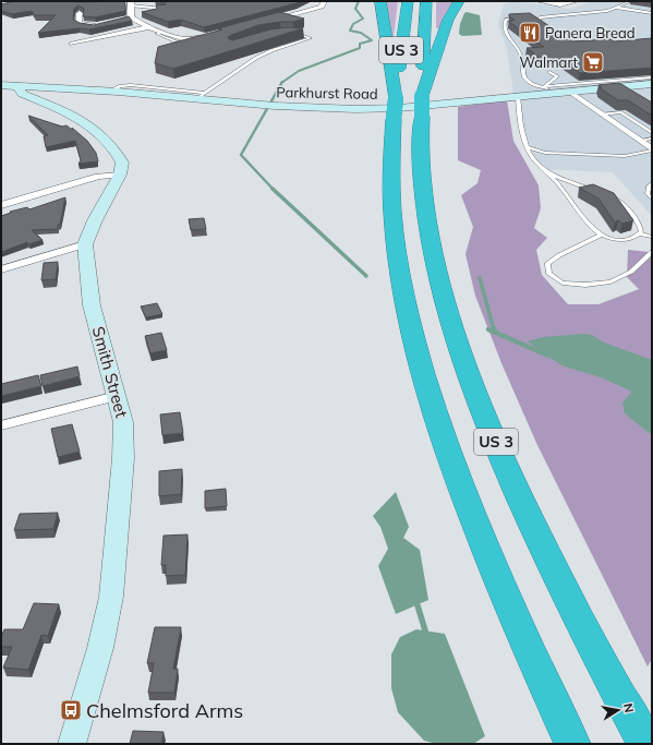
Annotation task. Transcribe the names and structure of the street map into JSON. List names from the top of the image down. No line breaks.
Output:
{"streets":{"highway":["US 3"],"street":["Parkhurst Road","Smith Street"]},"places":{"restaurant":["Panera Bread"],"supermarket":["Walmart"],"bus stop":["Chelmsford Arms"]},"north":"right"}
